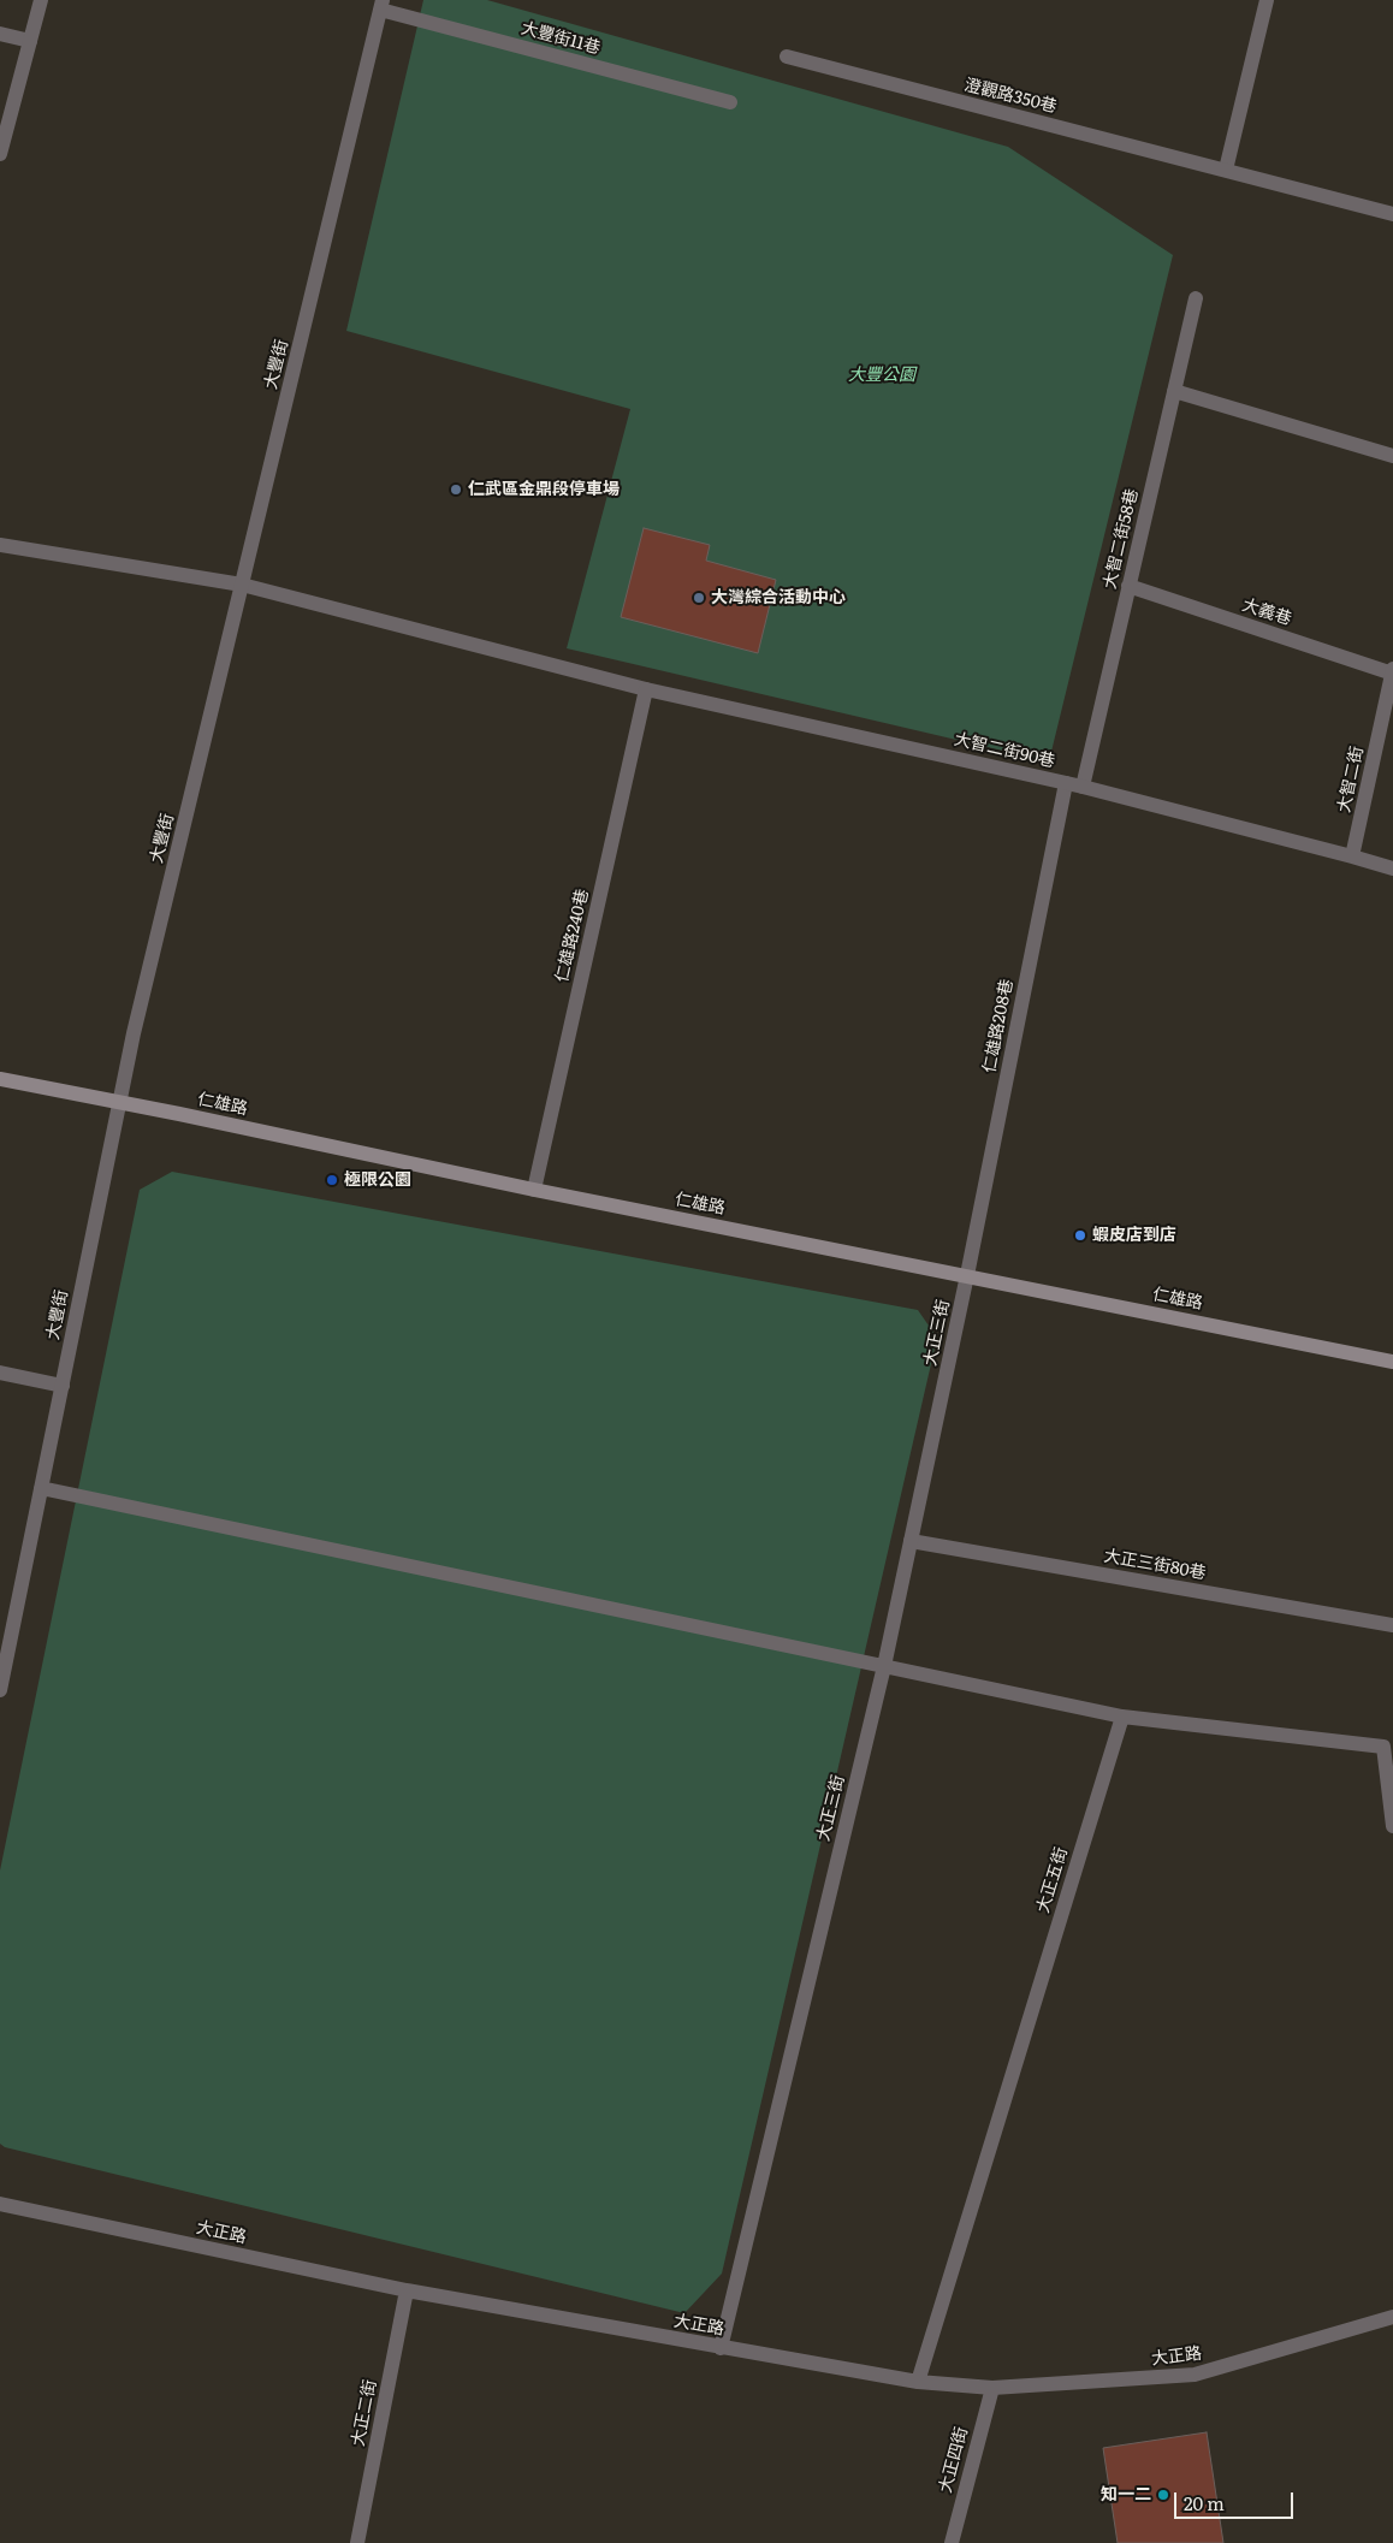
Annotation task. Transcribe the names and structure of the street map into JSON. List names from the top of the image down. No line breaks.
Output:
{"streets":{"street":["大豐街11巷","澄觀路350巷","大豐街","大智二街58巷","大義巷","大智二街90巷","大智二街","仁雄路240巷","仁雄路208巷","仁雄路","大正三街","大正三街80巷","大正五街","大正路","大正二街","大正四街"]},"crossings":[["大豐街11巷","大豐街"],["大豐街","大智二街90巷"],["大豐街","仁雄路"],["大智二街58巷","大義巷"],["大智二街58巷","大智二街90巷"],["大義巷","大智二街"],["大智二街90巷","大智二街"],["大智二街90巷","仁雄路240巷"],["大智二街90巷","仁雄路208巷"],["仁雄路240巷","仁雄路"],["仁雄路208巷","仁雄路"],["仁雄路208巷","大正三街"],["仁雄路","大正三街"],["大正三街","大正三街80巷"],["大正三街","大正路"],["大正五街","大正路"],["大正路","大正二街"],["大正路","大正四街"]],"parks":["大豐公園"],"places":["仁武區金鼎段停車場","大灣綜合活動中心","極限公園","蝦皮店到店","知一二"],"scale_bar":"20 m"}
